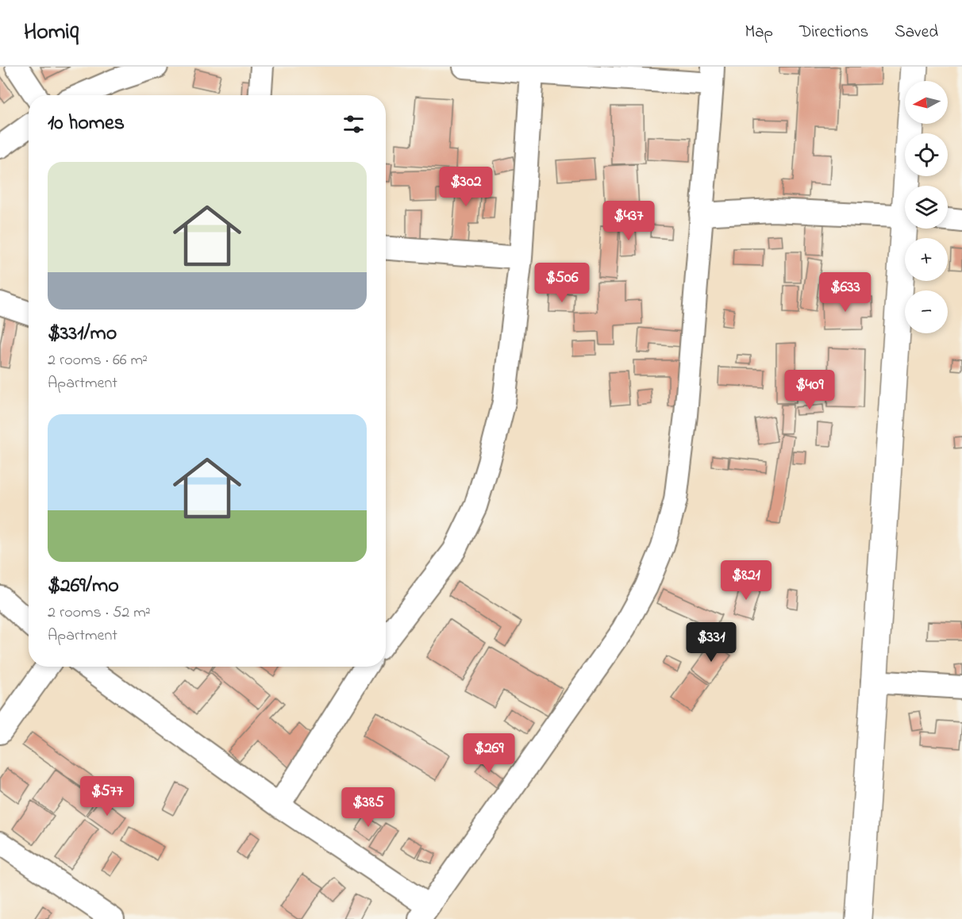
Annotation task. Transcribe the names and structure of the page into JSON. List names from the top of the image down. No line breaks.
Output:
{"north":"left","page":{"header":"Homiq","nav":["Map","Directions","Saved"],"map_buttons":["+","−"],"heading":"10 homes","list":[{"name":"$331/mo","note":"2 rooms · 66 m² · Apartment"},{"name":"$269/mo","note":"2 rooms · 52 m² · Apartment"}],"price":["$302","$437","$506","$633","$409","$821","$331","$269","$577","$385"]}}
